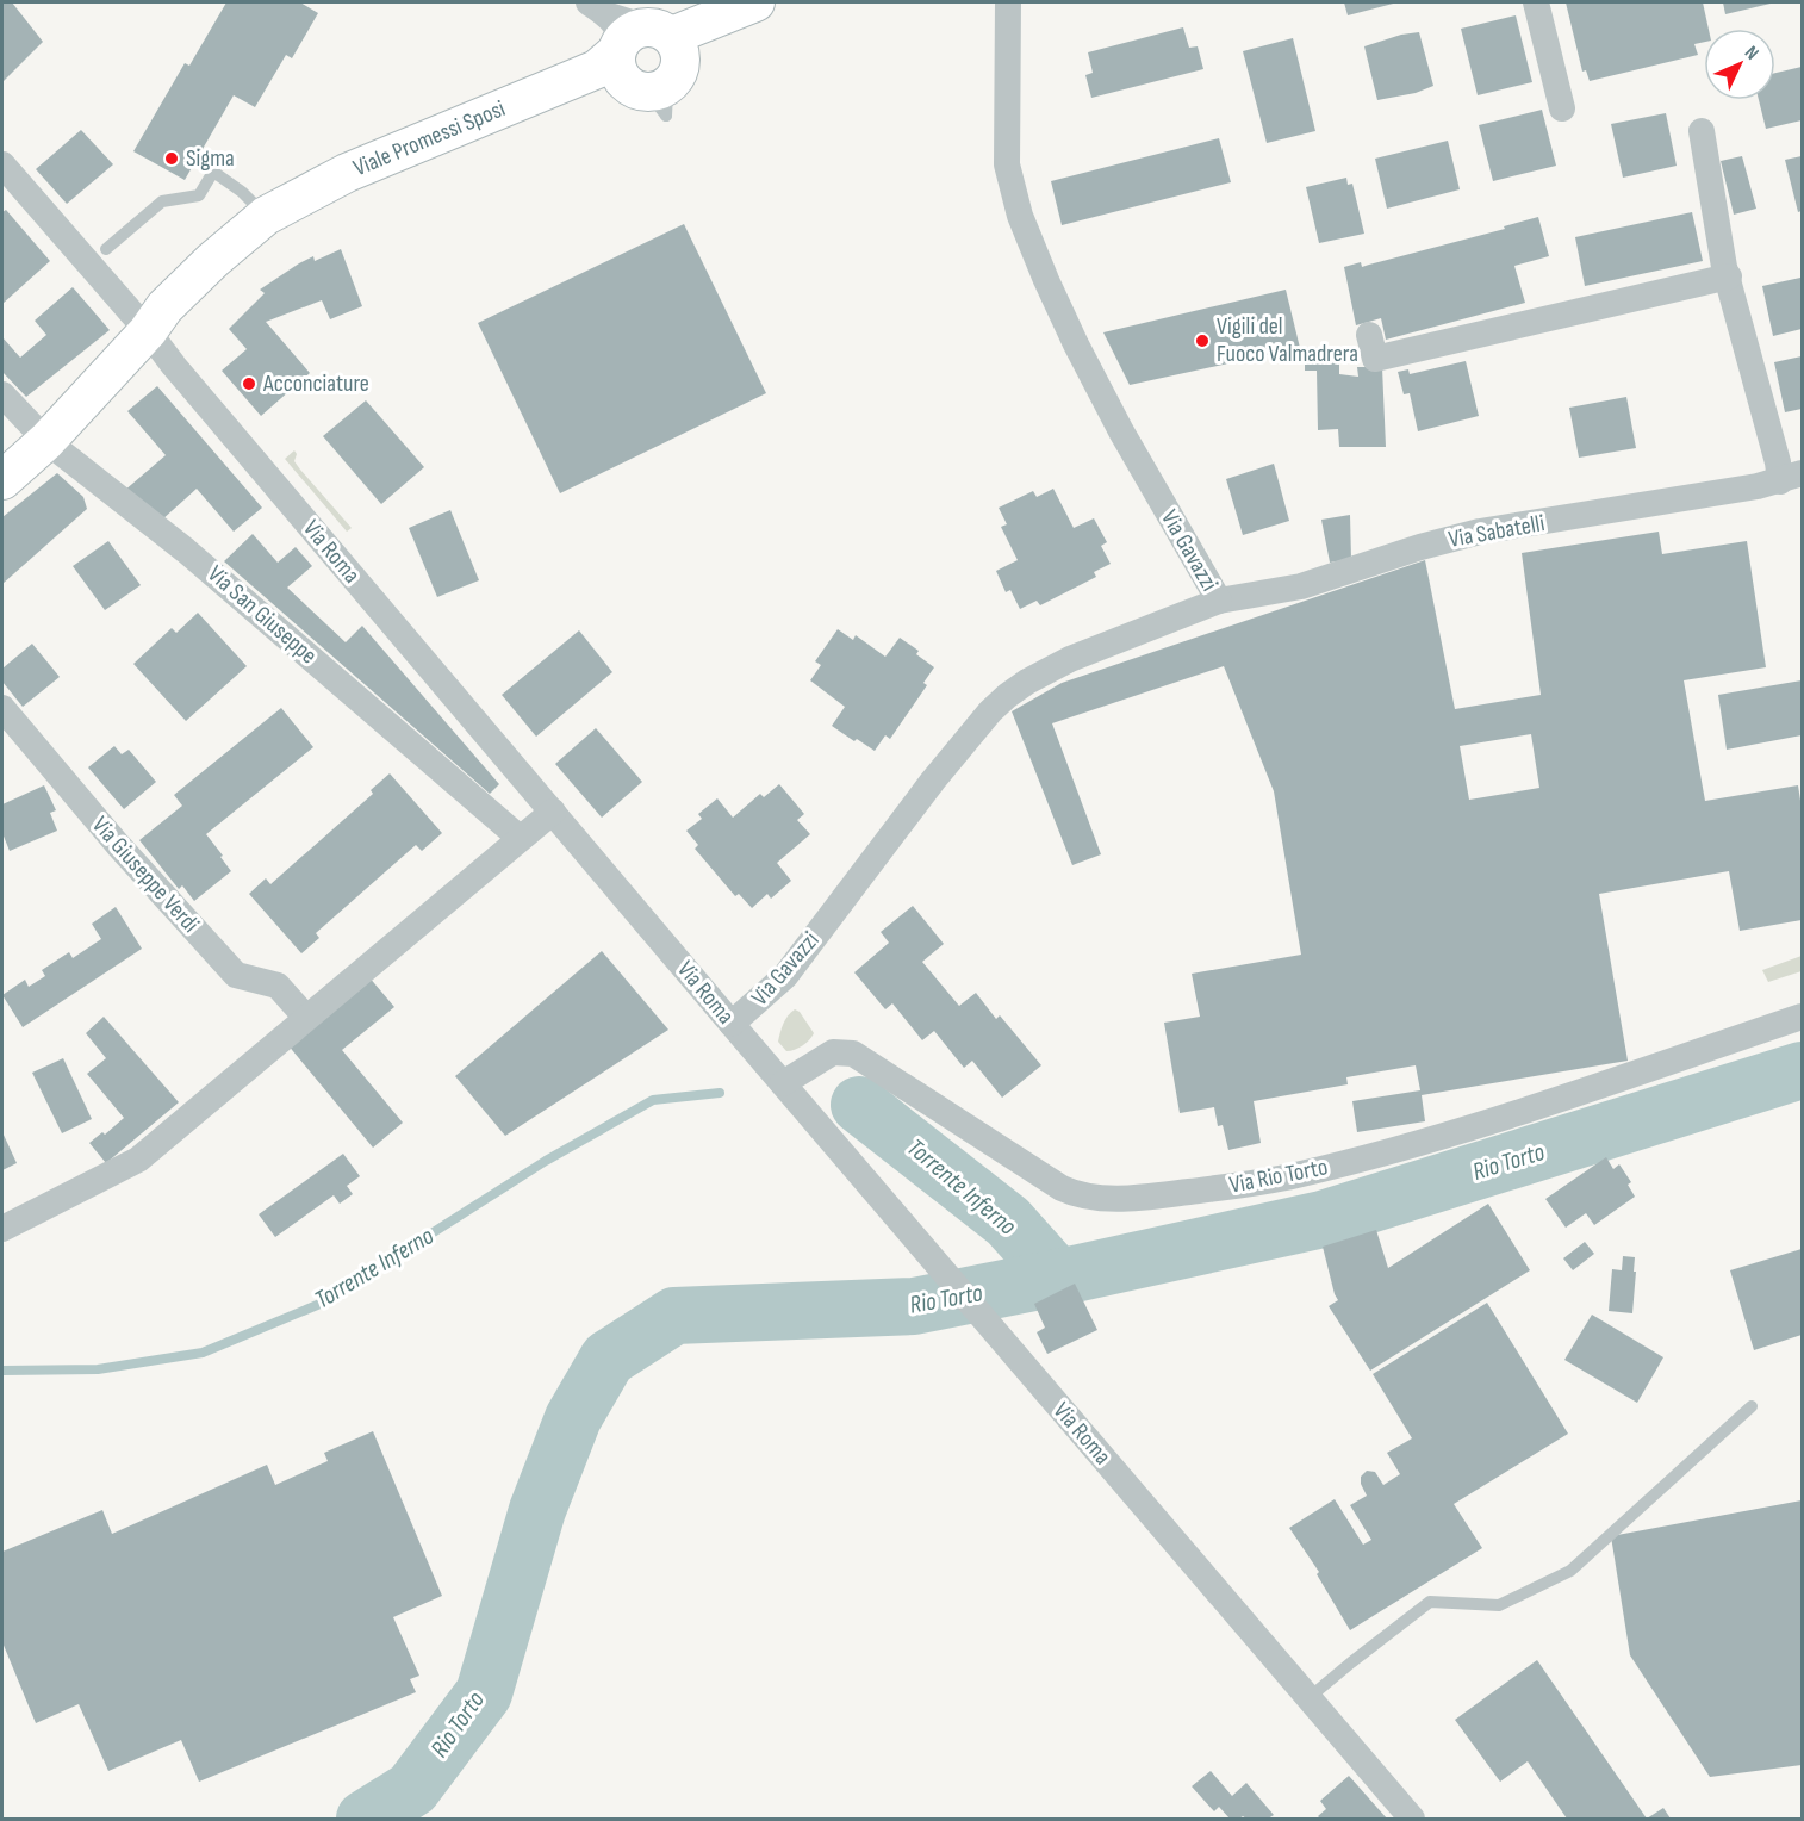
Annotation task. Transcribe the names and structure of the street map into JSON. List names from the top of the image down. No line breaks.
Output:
{"streets":{"main road":["Viale Promessi Sposi"],"street":["Via Sabatelli","Via Gavazzi","Via Roma","Via San Giuseppe","Via Giuseppe Verdi","Via Rio Torto"]},"crossings":[["Viale Promessi Sposi","Via Roma"],["Viale Promessi Sposi","Via San Giuseppe"],["Via Sabatelli","Via Gavazzi"],["Via Gavazzi","Via Roma"],["Via Roma","Via Rio Torto"]],"water":["Rio Torto","Torrente Inferno"],"places":["Sigma","Vigili del Fuoco Valmadrera","Acconciature"],"north":"top right"}
